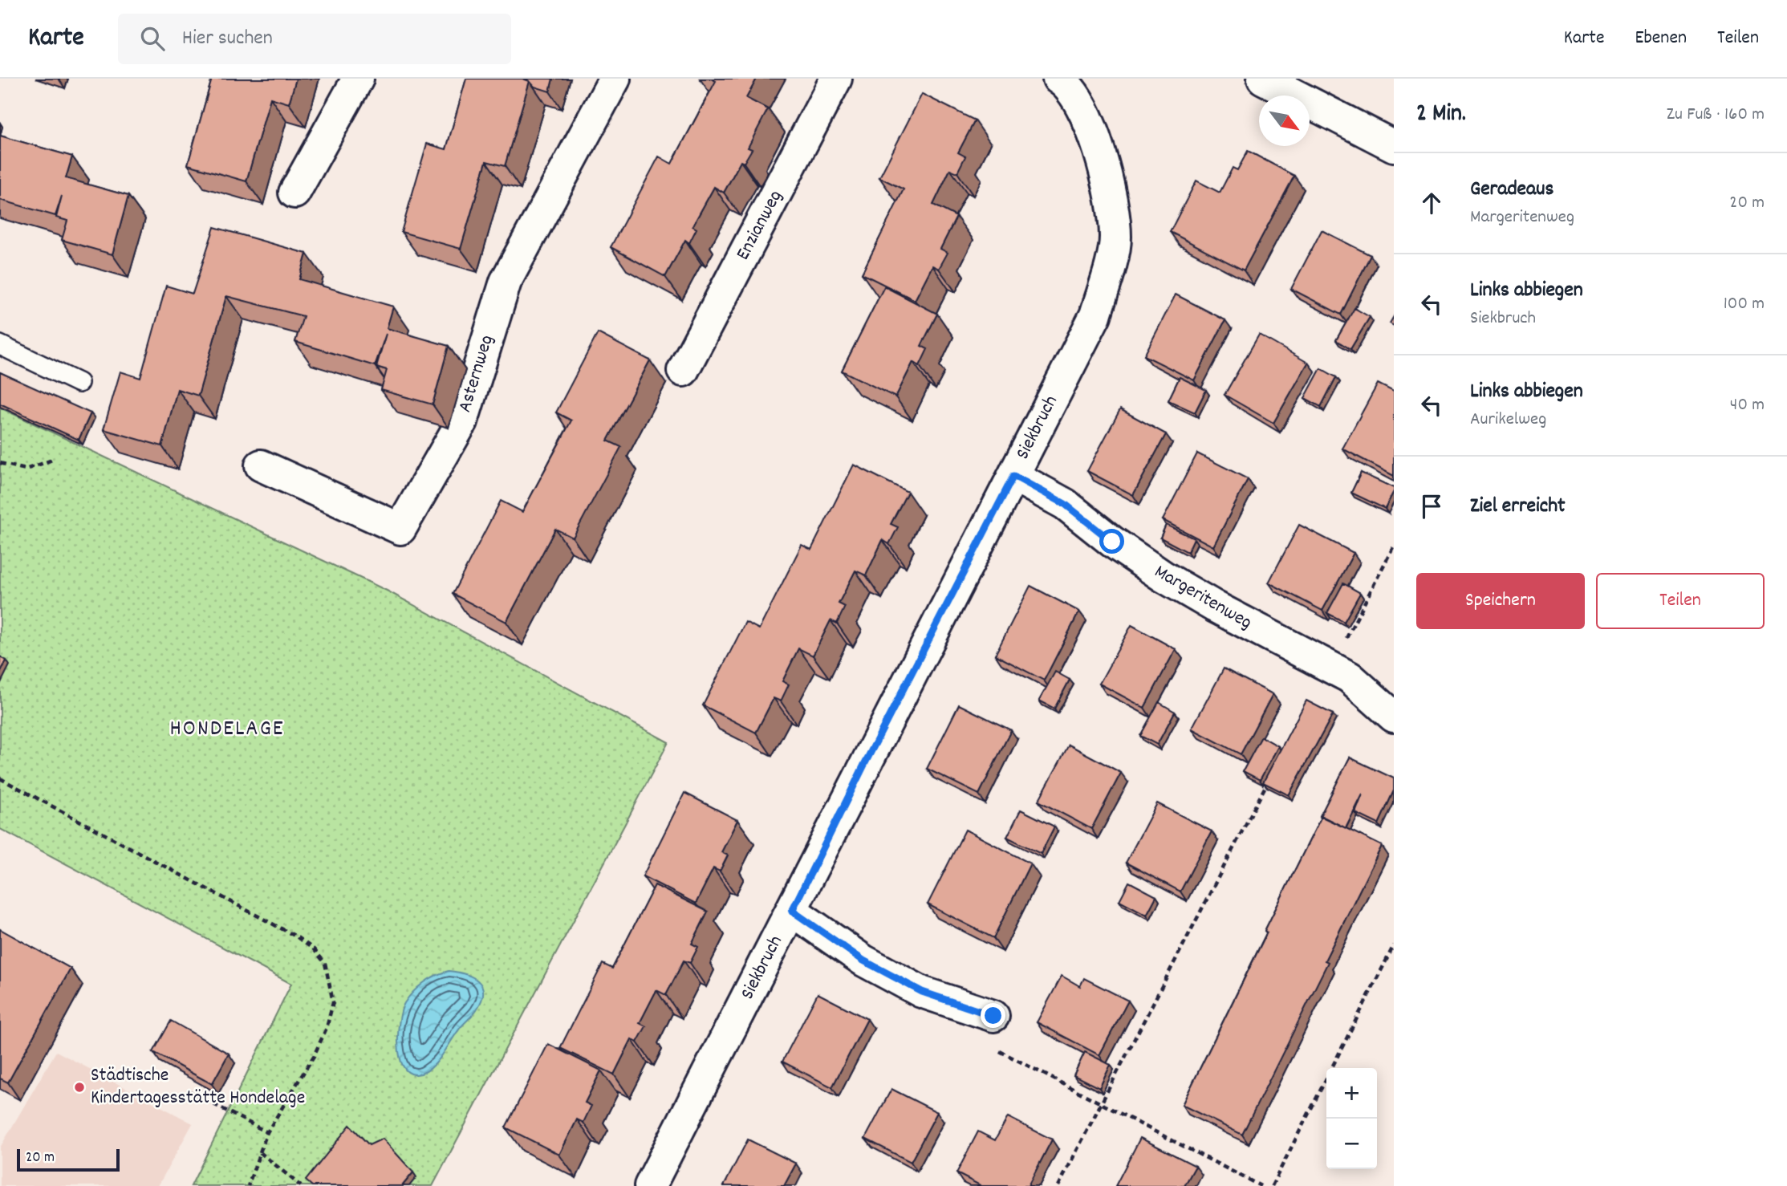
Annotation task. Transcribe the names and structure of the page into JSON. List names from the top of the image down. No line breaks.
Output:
{"streets":{"street":["Enzianweg","Asternweg","Siekbruch","Margeritenweg"]},"crossings":[["Siekbruch","Margeritenweg"]],"districts":["HONDELAGE"],"places":["Städtische Kindertagesstätte Hondelage"],"scale_bar":"20 m","north":"bottom right","page":{"header":"Karte","search":"Hier suchen","nav":["Karte","Ebenen","Teilen"],"heading":["2 Min.","Zu Fuß · 160 m"],"list":[["Geradeaus","Margeritenweg","20 m"],["Links abbiegen","Siekbruch","100 m"],["Links abbiegen","Aurikelweg","40 m"],"Ziel erreicht"],"buttons":["Speichern","Teilen"],"map_buttons":["+","−"],"scale":"20 m"}}
